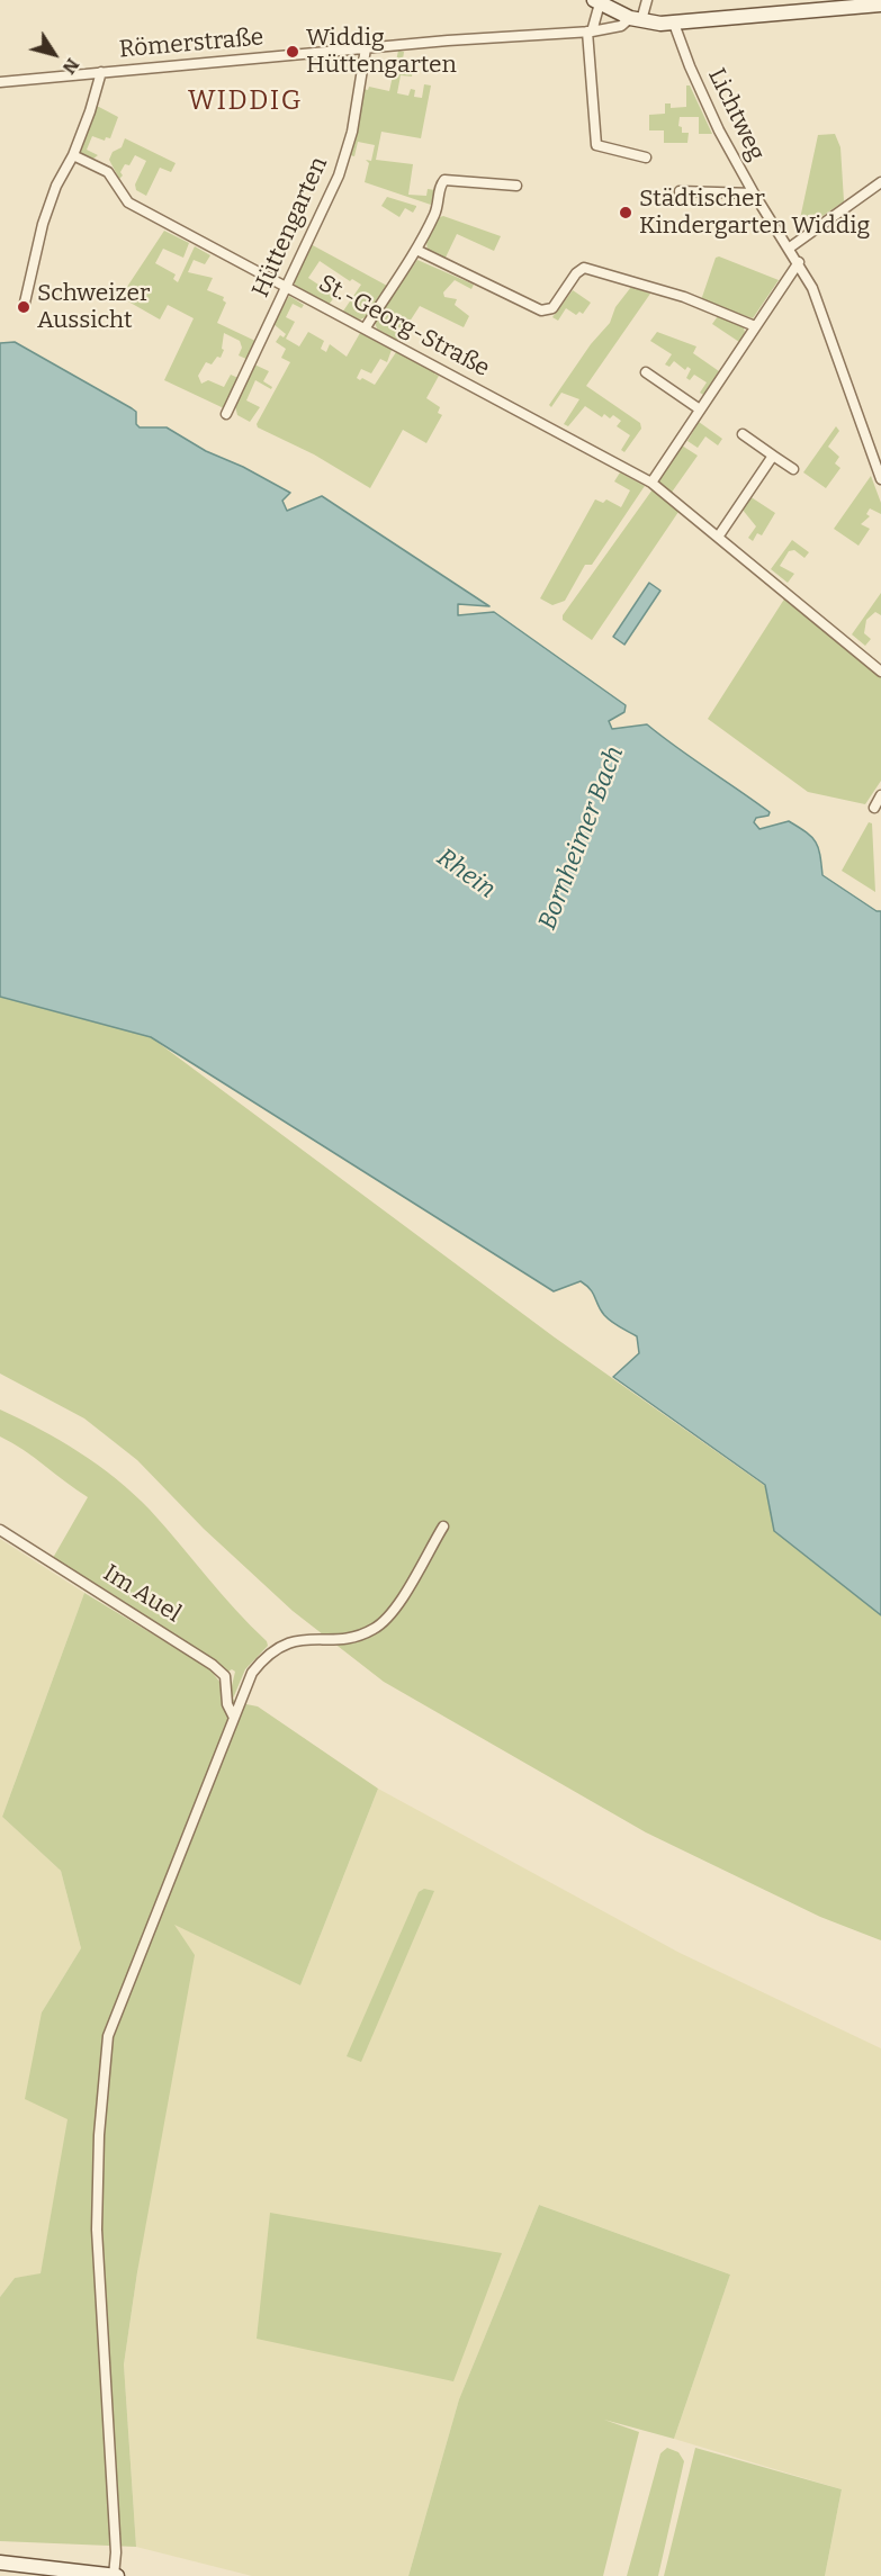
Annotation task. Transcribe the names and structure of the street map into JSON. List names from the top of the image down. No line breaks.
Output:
{"streets":{"street":["Römerstraße","Lichtweg","Hüttengarten","St.-Georg-Straße","Im Auel"]},"crossings":[["Römerstraße","Hüttengarten"],["Hüttengarten","St.-Georg-Straße"]],"districts":["WIDDIG"],"water":["Bornheimer Bach","Rhein"],"places":["Widdig Hüttengarten","Städtischer Kindergarten Widdig","Schweizer Aussicht"],"north":"bottom right"}
